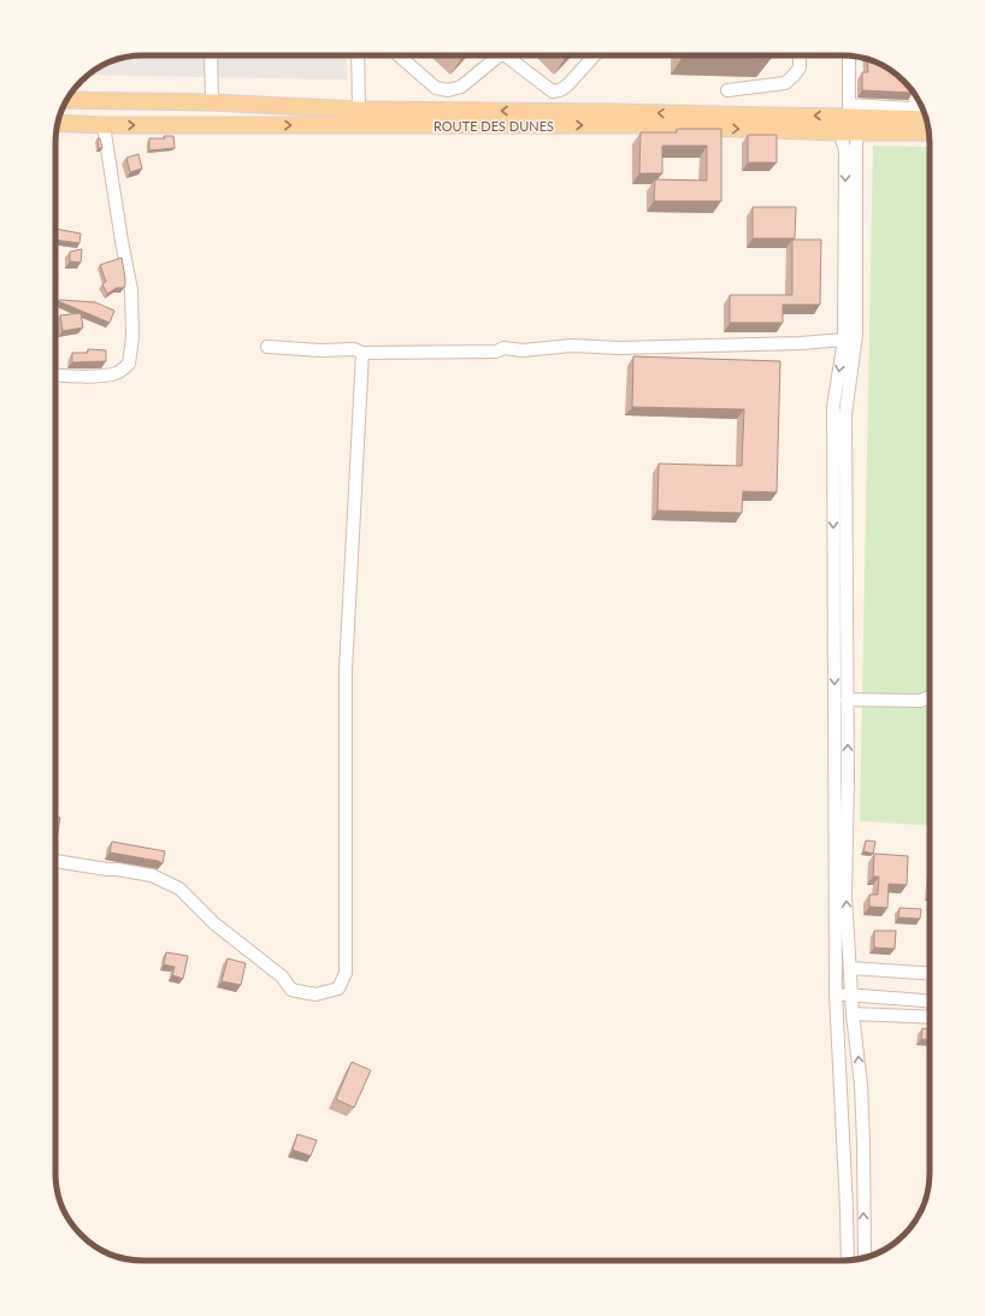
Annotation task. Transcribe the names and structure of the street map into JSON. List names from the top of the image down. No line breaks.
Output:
{"streets":{"main road":["ROUTE DES DUNES"]}}
